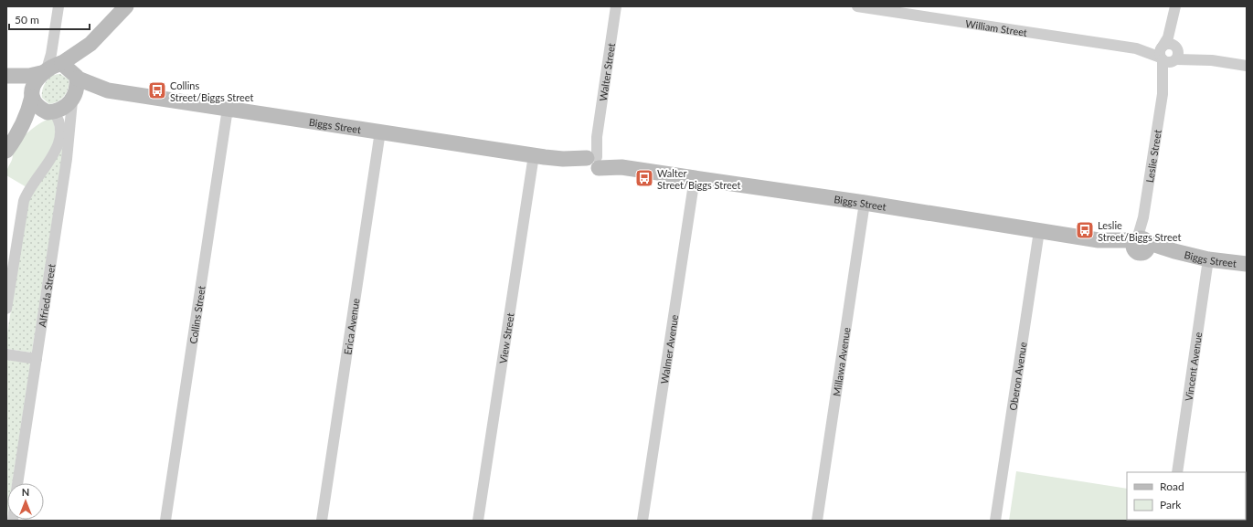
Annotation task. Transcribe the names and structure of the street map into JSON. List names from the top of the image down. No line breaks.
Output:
{"streets":{"street":["William Street","Walter Street","Biggs Street","Leslie Street","Alfrieda Street","Collins Street","Erica Avenue","View Street","Walmer Avenue","Millawa Avenue","Vincent Avenue","Oberon Avenue"]},"crossings":[["William Street","Leslie Street"],["Walter Street","Biggs Street"],["Biggs Street","Leslie Street"],["Biggs Street","Alfrieda Street"],["Biggs Street","Collins Street"],["Biggs Street","Erica Avenue"],["Biggs Street","View Street"],["Biggs Street","Walmer Avenue"],["Biggs Street","Millawa Avenue"],["Biggs Street","Vincent Avenue"],["Biggs Street","Oberon Avenue"]],"places":{"bus stop":["Collins Street/Biggs Street","Walter Street/Biggs Street","Leslie Street/Biggs Street"]},"legend":["Road","Park"],"scale_bar":"50 m","north":"top"}
